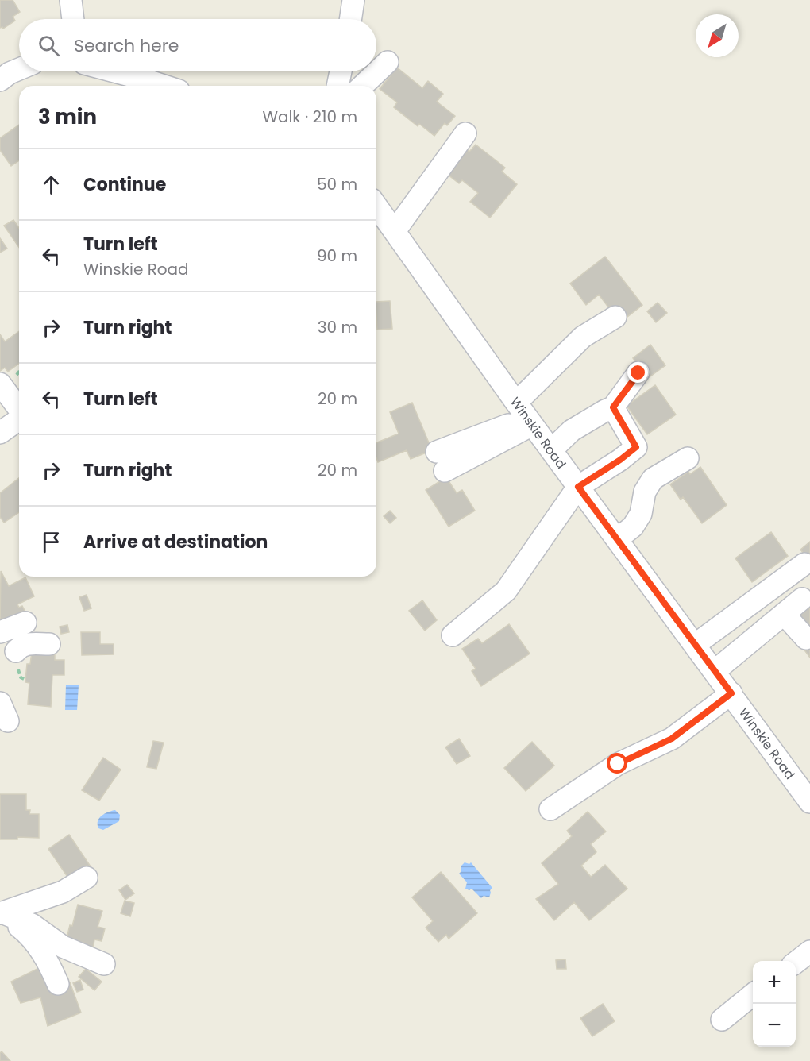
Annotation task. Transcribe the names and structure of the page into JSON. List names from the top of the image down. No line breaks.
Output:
{"streets":{"street":["Winskie Road"]},"north":"bottom left","page":{"search":"Search here","heading":["3 min","Walk · 210 m"],"list":[["Continue","50 m"],["Turn left","Winskie Road","90 m"],["Turn right","30 m"],["Turn left","20 m"],["Turn right","20 m"],"Arrive at destination"],"map_buttons":["+","−"]}}
